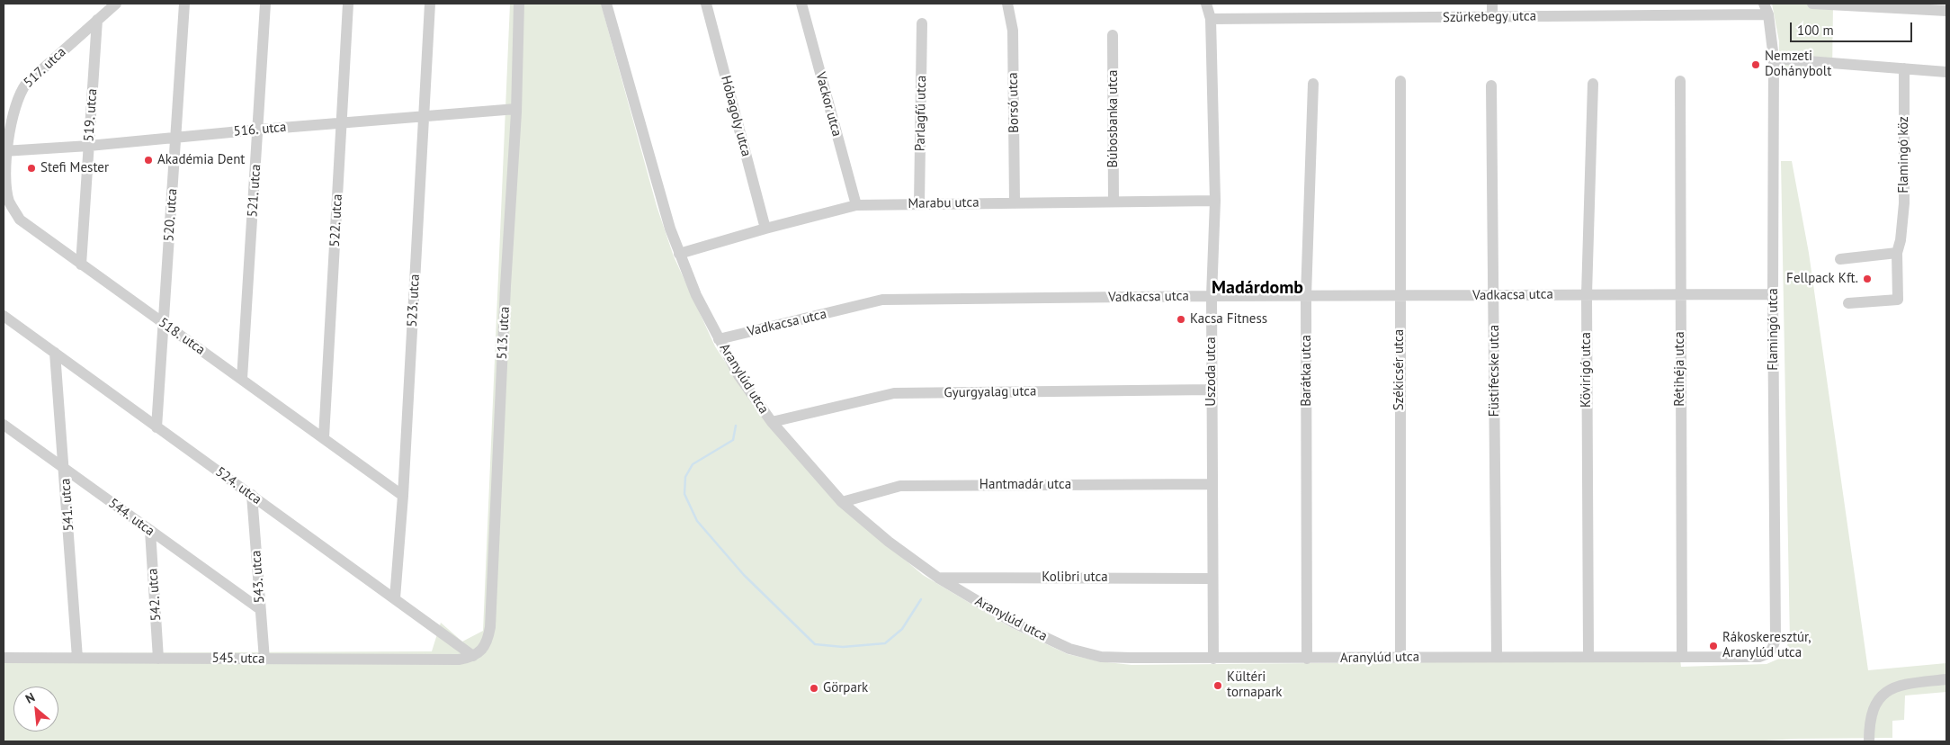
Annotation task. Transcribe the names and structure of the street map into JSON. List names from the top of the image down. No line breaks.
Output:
{"streets":{"street":["Szürkebegy utca","517. utca","Borsó utca","Vackor utca","Parlagfű utca","519. utca","Hóbagoly utca","Búbosbanka utca","516. utca","Flamingó köz","521. utca","Marabu utca","520. utca","522. utca","Vadkacsa utca","523. utca","Flamingó utca","513. utca","518. utca","Rétihéja utca","Székicsér utca","Kövirigó utca","Barátka utca","Füstifecske utca","Uszoda utca","Aranylúd utca","Gyurgyalag utca","Hantmadár utca","524. utca","541. utca","544. utca","543. utca","Kolibri utca","542. utca","545. utca"]},"crossings":[["Szürkebegy utca","Flamingó utca"],["Szürkebegy utca","Uszoda utca"],["517. utca","519. utca"],["517. utca","516. utca"],["517. utca","518. utca"],["Borsó utca","Marabu utca"],["Vackor utca","Marabu utca"],["Parlagfű utca","Marabu utca"],["519. utca","516. utca"],["519. utca","518. utca"],["Hóbagoly utca","Marabu utca"],["Búbosbanka utca","Marabu utca"],["516. utca","521. utca"],["516. utca","520. utca"],["516. utca","522. utca"],["516. utca","523. utca"],["516. utca","513. utca"],["516. utca","518. utca"],["521. utca","518. utca"],["Marabu utca","Uszoda utca"],["Marabu utca","Aranylúd utca"],["520. utca","518. utca"],["520. utca","524. utca"],["522. utca","518. utca"],["Vadkacsa utca","Flamingó utca"],["Vadkacsa utca","Rétihéja utca"],["Vadkacsa utca","Székicsér utca"],["Vadkacsa utca","Kövirigó utca"],["Vadkacsa utca","Barátka utca"],["Vadkacsa utca","Füstifecske utca"],["Vadkacsa utca","Uszoda utca"],["Vadkacsa utca","Aranylúd utca"],["523. utca","518. utca"],["523. utca","524. utca"],["Flamingó utca","Aranylúd utca"],["513. utca","524. utca"],["513. utca","545. utca"],["Rétihéja utca","Aranylúd utca"],["Székicsér utca","Aranylúd utca"],["Kövirigó utca","Aranylúd utca"],["Barátka utca","Aranylúd utca"],["Füstifecske utca","Aranylúd utca"],["Uszoda utca","Aranylúd utca"],["Uszoda utca","Gyurgyalag utca"],["Uszoda utca","Hantmadár utca"],["Uszoda utca","Kolibri utca"],["Aranylúd utca","Gyurgyalag utca"],["Aranylúd utca","Hantmadár utca"],["Aranylúd utca","Kolibri utca"],["524. utca","541. utca"],["524. utca","543. utca"],["524. utca","545. utca"],["541. utca","544. utca"],["541. utca","545. utca"],["544. utca","543. utca"],["544. utca","542. utca"],["543. utca","545. utca"],["542. utca","545. utca"]],"districts":["Madárdomb"],"places":["Nemzeti Dohánybolt","Akadémia Dent","Stefi Mester","Fellpack Kft.","Kacsa Fitness","Rákoskeresztúr, Aranylúd utca","Kültéri tornapark","Görpark"],"scale_bar":"100 m","north":"top left"}
